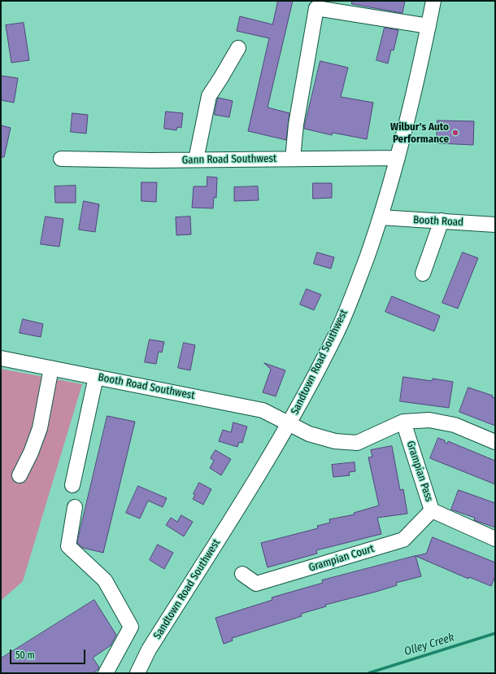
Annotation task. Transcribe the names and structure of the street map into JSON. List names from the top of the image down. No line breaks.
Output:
{"streets":{"street":["Gann Road Southwest","Booth Road","Sandtown Road Southwest","Booth Road Southwest","Grampian Pass","Grampian Court"]},"crossings":[["Gann Road Southwest","Sandtown Road Southwest"],["Booth Road","Sandtown Road Southwest"],["Sandtown Road Southwest","Booth Road Southwest"],["Booth Road Southwest","Grampian Pass"],["Grampian Pass","Grampian Court"]],"water":["Olley Creek"],"places":["Wilbur's Auto Performance"],"scale_bar":"50 m"}
